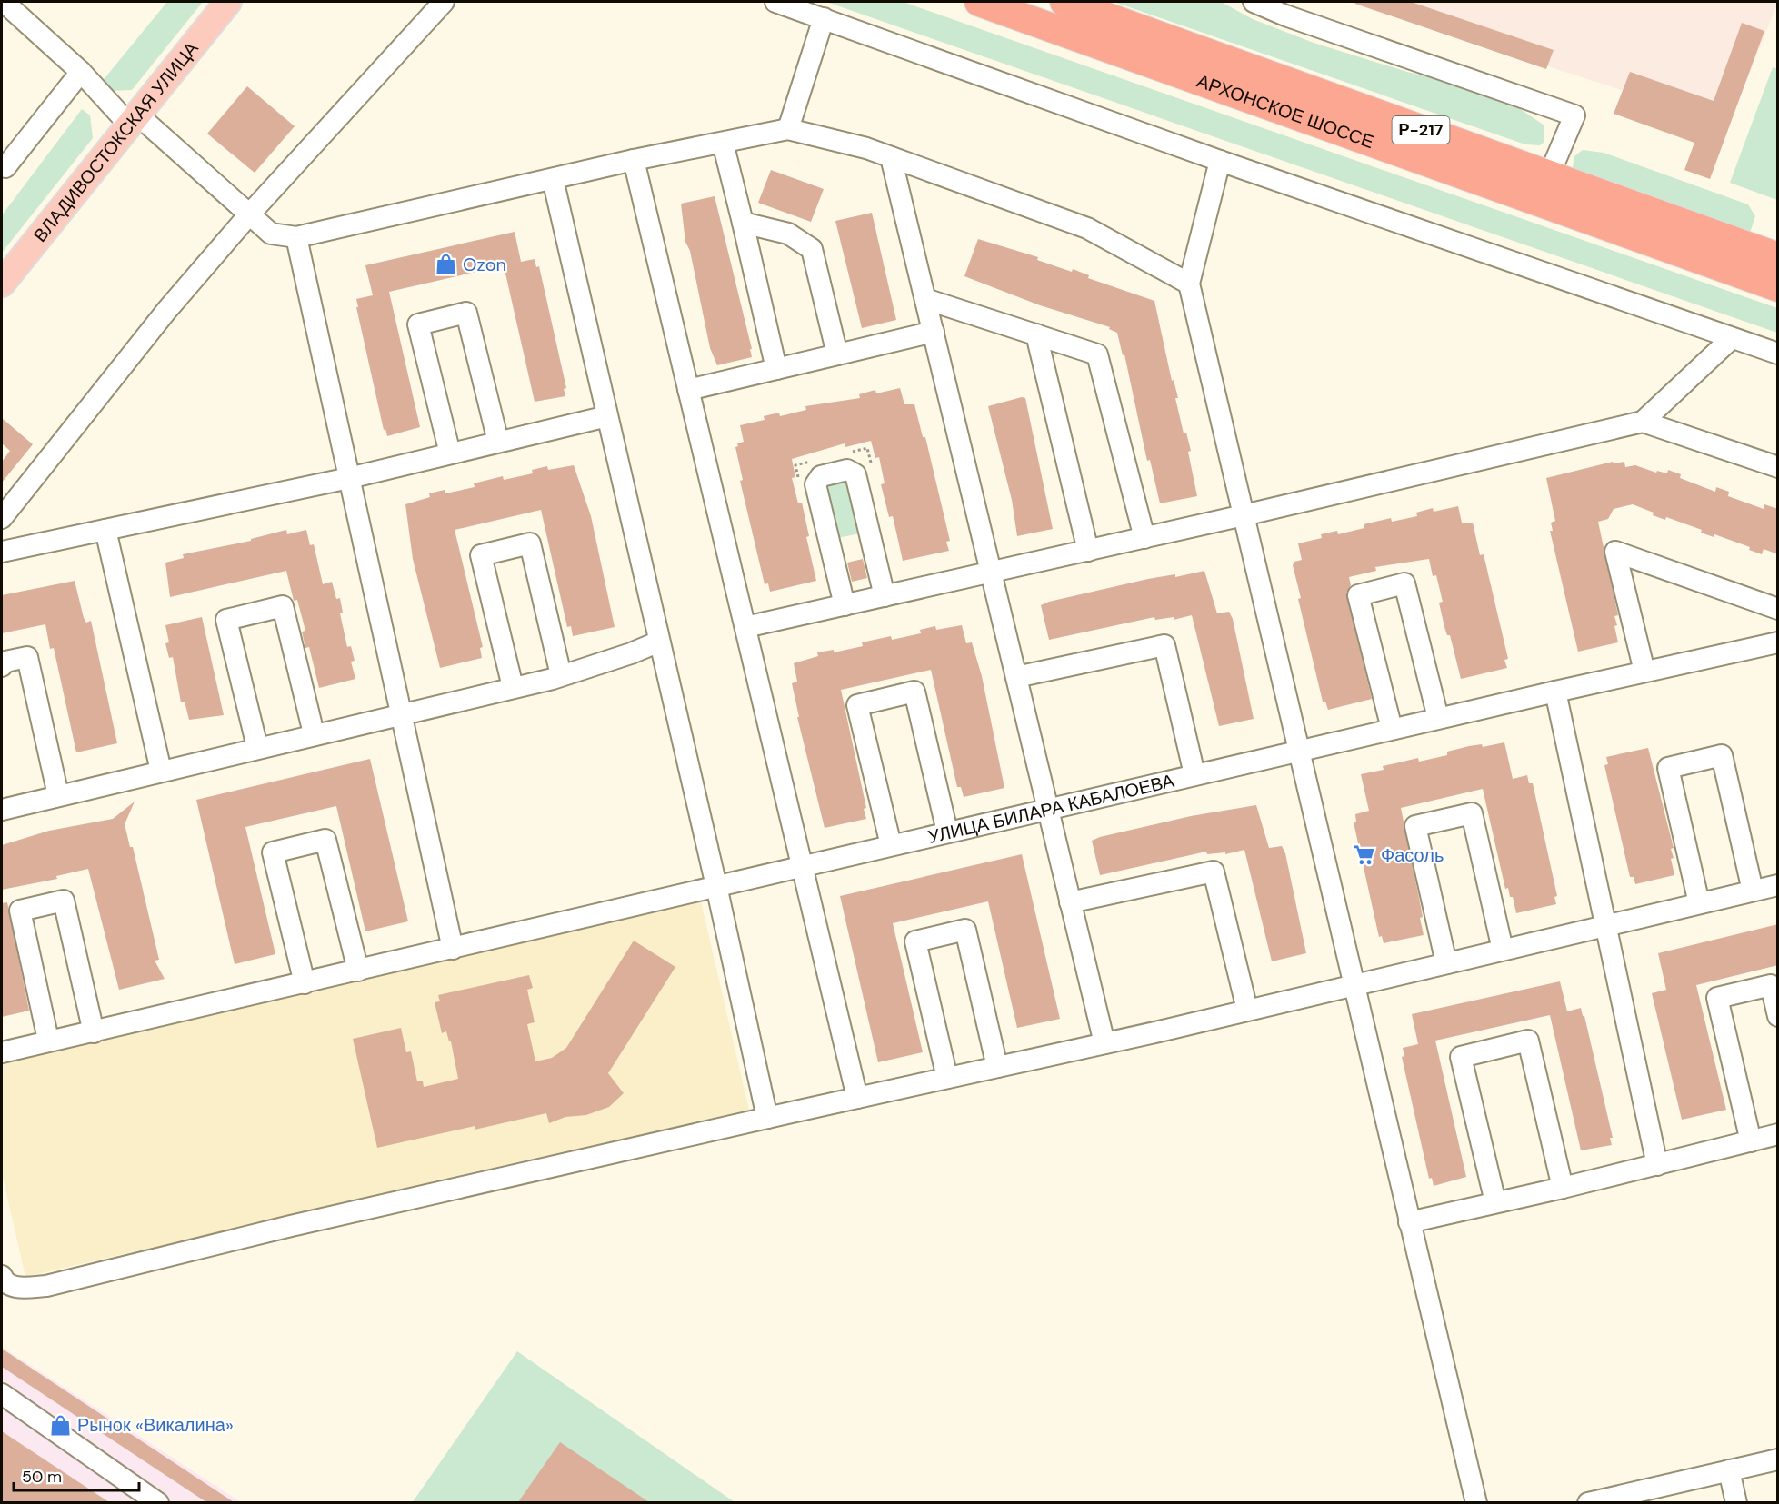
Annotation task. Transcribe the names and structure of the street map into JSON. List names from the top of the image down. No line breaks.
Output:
{"streets":{"highway":["АРХОНСКОЕ ШОССЕ","Р-217"],"main road":["ВЛАДИВОСТОКСКАЯ УЛИЦА"],"street":["УЛИЦА БИЛАРА КАБАЛОЕВА"]},"places":{"shop":["Ozon","Рынок «Викалина»"],"supermarket":["Фасоль"]},"scale_bar":"50 m"}
